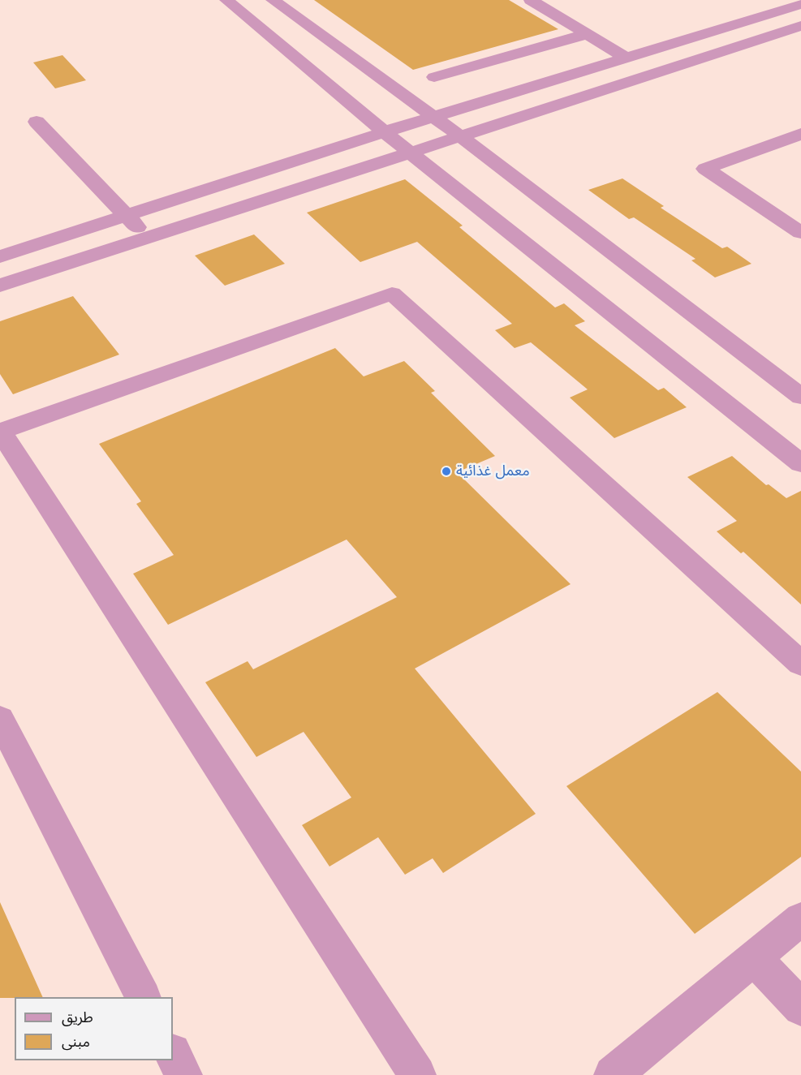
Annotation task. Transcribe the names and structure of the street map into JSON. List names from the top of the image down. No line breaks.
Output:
{"places":["معمل غذائية"],"legend":["طريق","مبنى"]}
